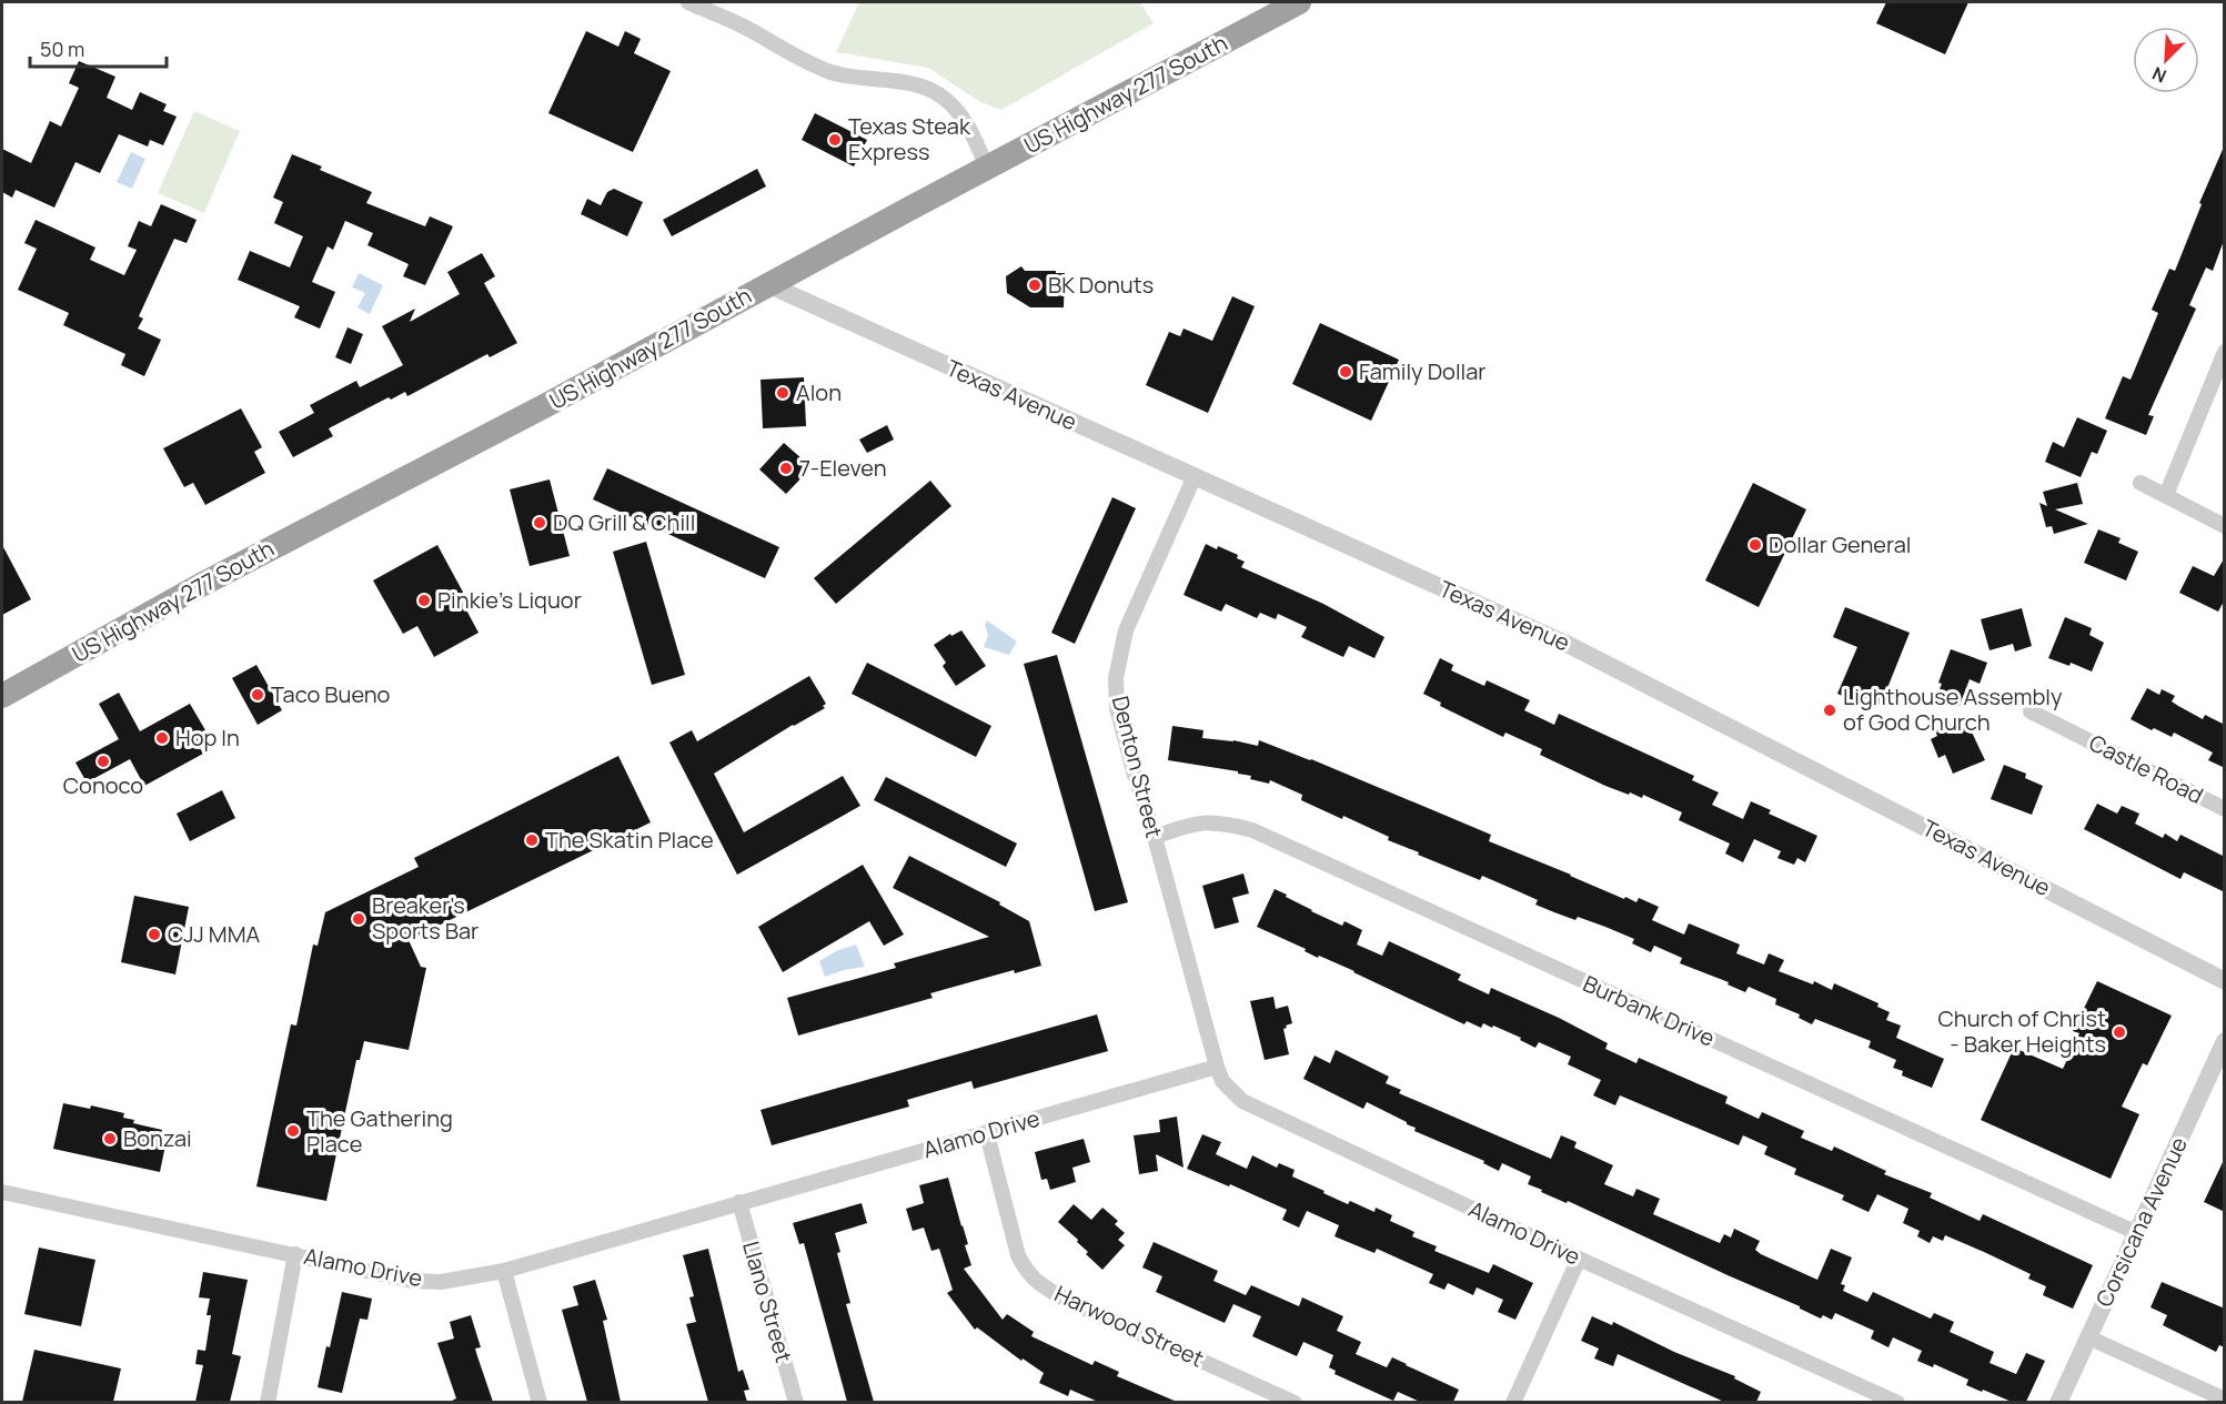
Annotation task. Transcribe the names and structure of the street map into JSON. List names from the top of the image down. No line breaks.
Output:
{"streets":{"highway":["US Highway 277 South"],"street":["Texas Avenue","Denton Street","Castle Road","Burbank Drive","Alamo Drive","Corsicana Avenue","Llano Street","Harwood Street"]},"crossings":[["US Highway 277 South","Texas Avenue"],["Texas Avenue","Denton Street"],["Denton Street","Burbank Drive"],["Denton Street","Alamo Drive"],["Burbank Drive","Corsicana Avenue"],["Alamo Drive","Llano Street"],["Alamo Drive","Harwood Street"]],"places":["Texas Steak Express","BK Donuts","Family Dollar","Alon","7-Eleven","DQ Grill & Chill","Dollar General","Pinkie's Liquor","Taco Bueno","Lighthouse Assembly of God Church","Hop In","Conoco","The Skatin Place","Breaker's Sports Bar","CJJ MMA","Church of Christ - Baker Heights","The Gathering Place","Bonzai"],"scale_bar":"50 m","north":"bottom left"}
